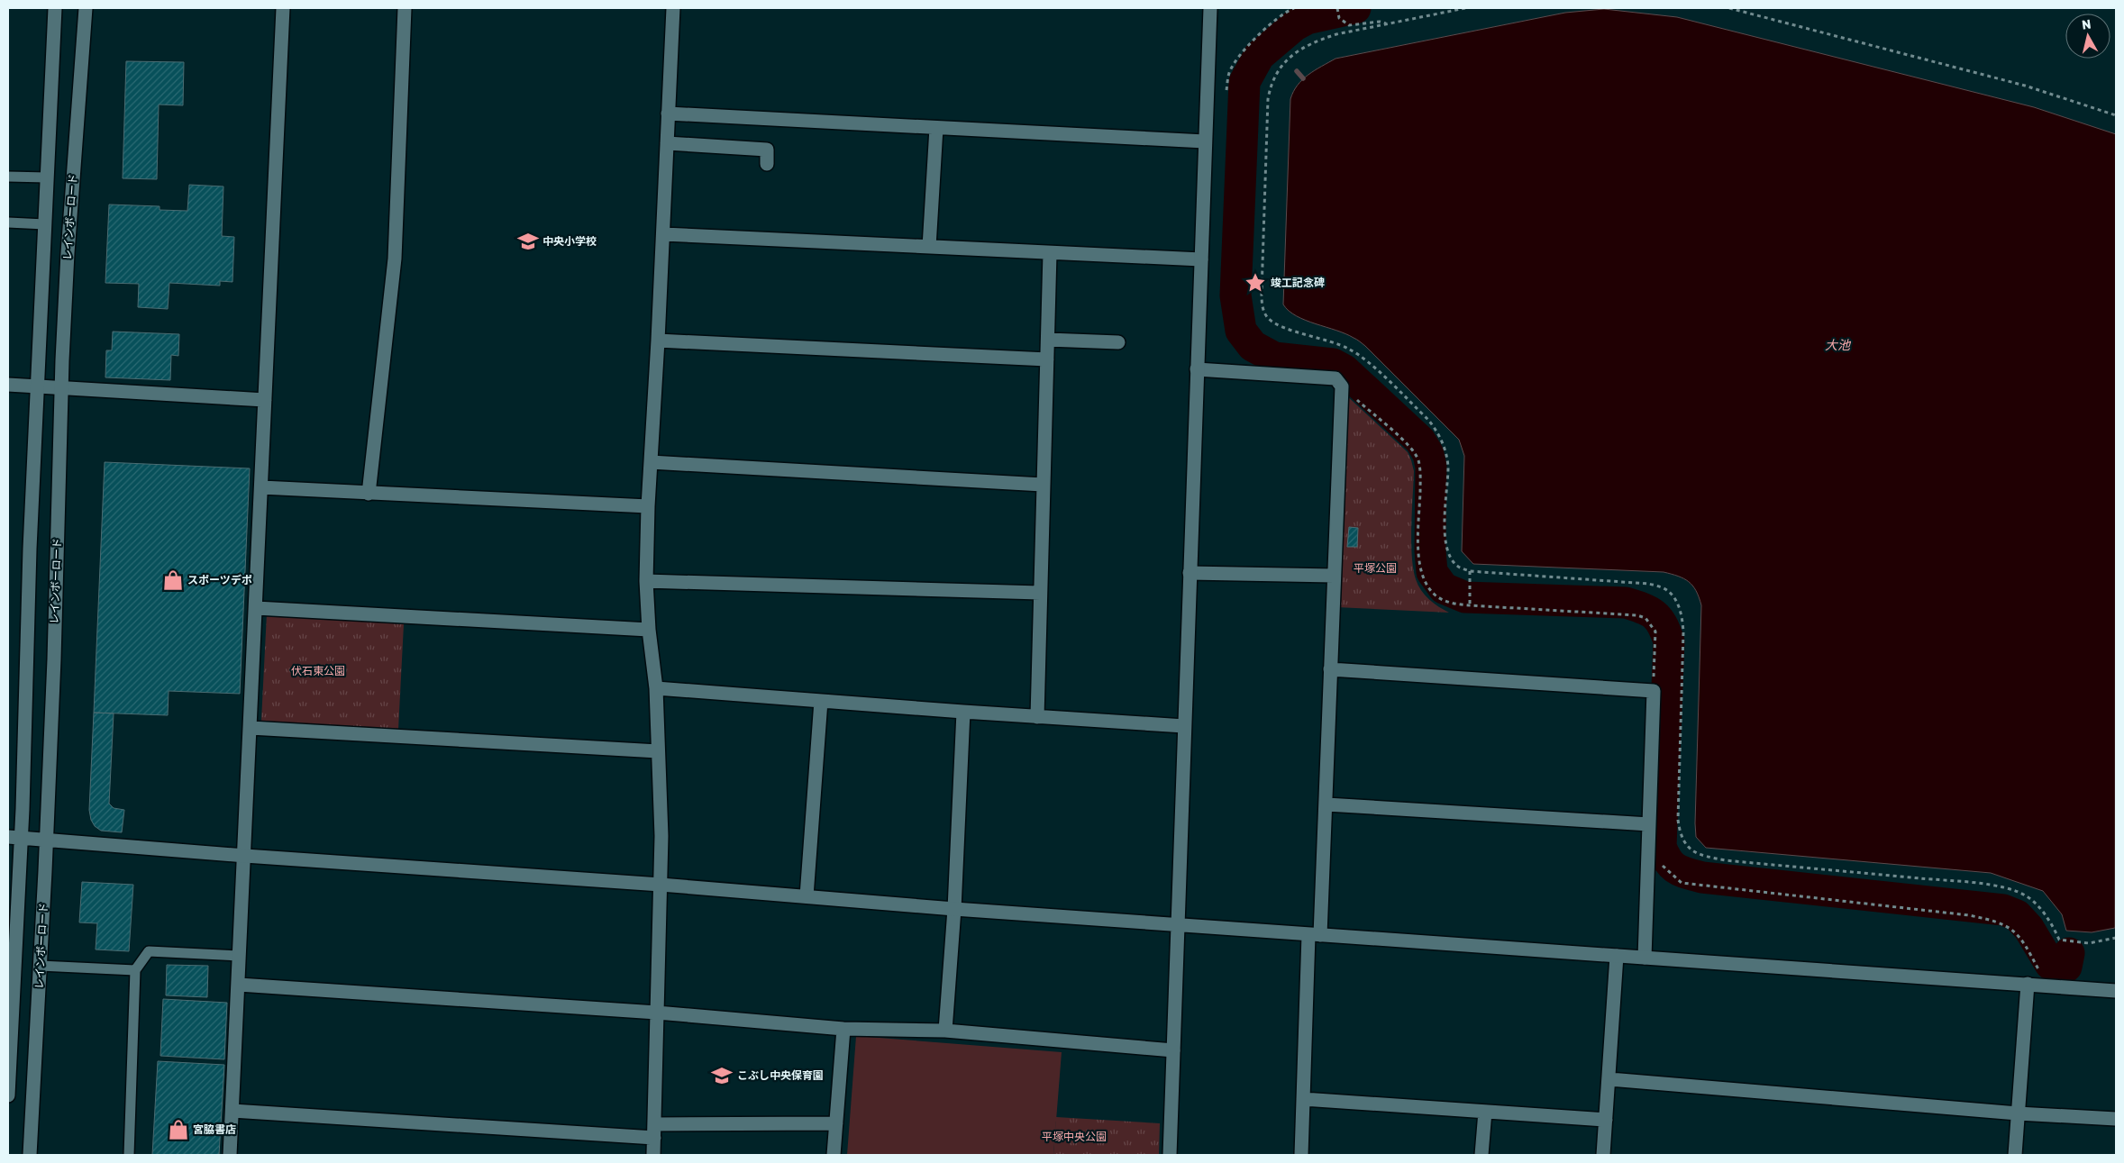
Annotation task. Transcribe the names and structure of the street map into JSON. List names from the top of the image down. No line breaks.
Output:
{"streets":{"street":["レインボーロード"]},"water":["大池"],"parks":["平塚公園","伏石東公園","平塚中央公園"],"places":{"school or university":["中央小学校","こぶし中央保育園"],"place":["竣工記念碑"],"shop":["スポーツデポ","宮脇書店"]},"north":"top"}
